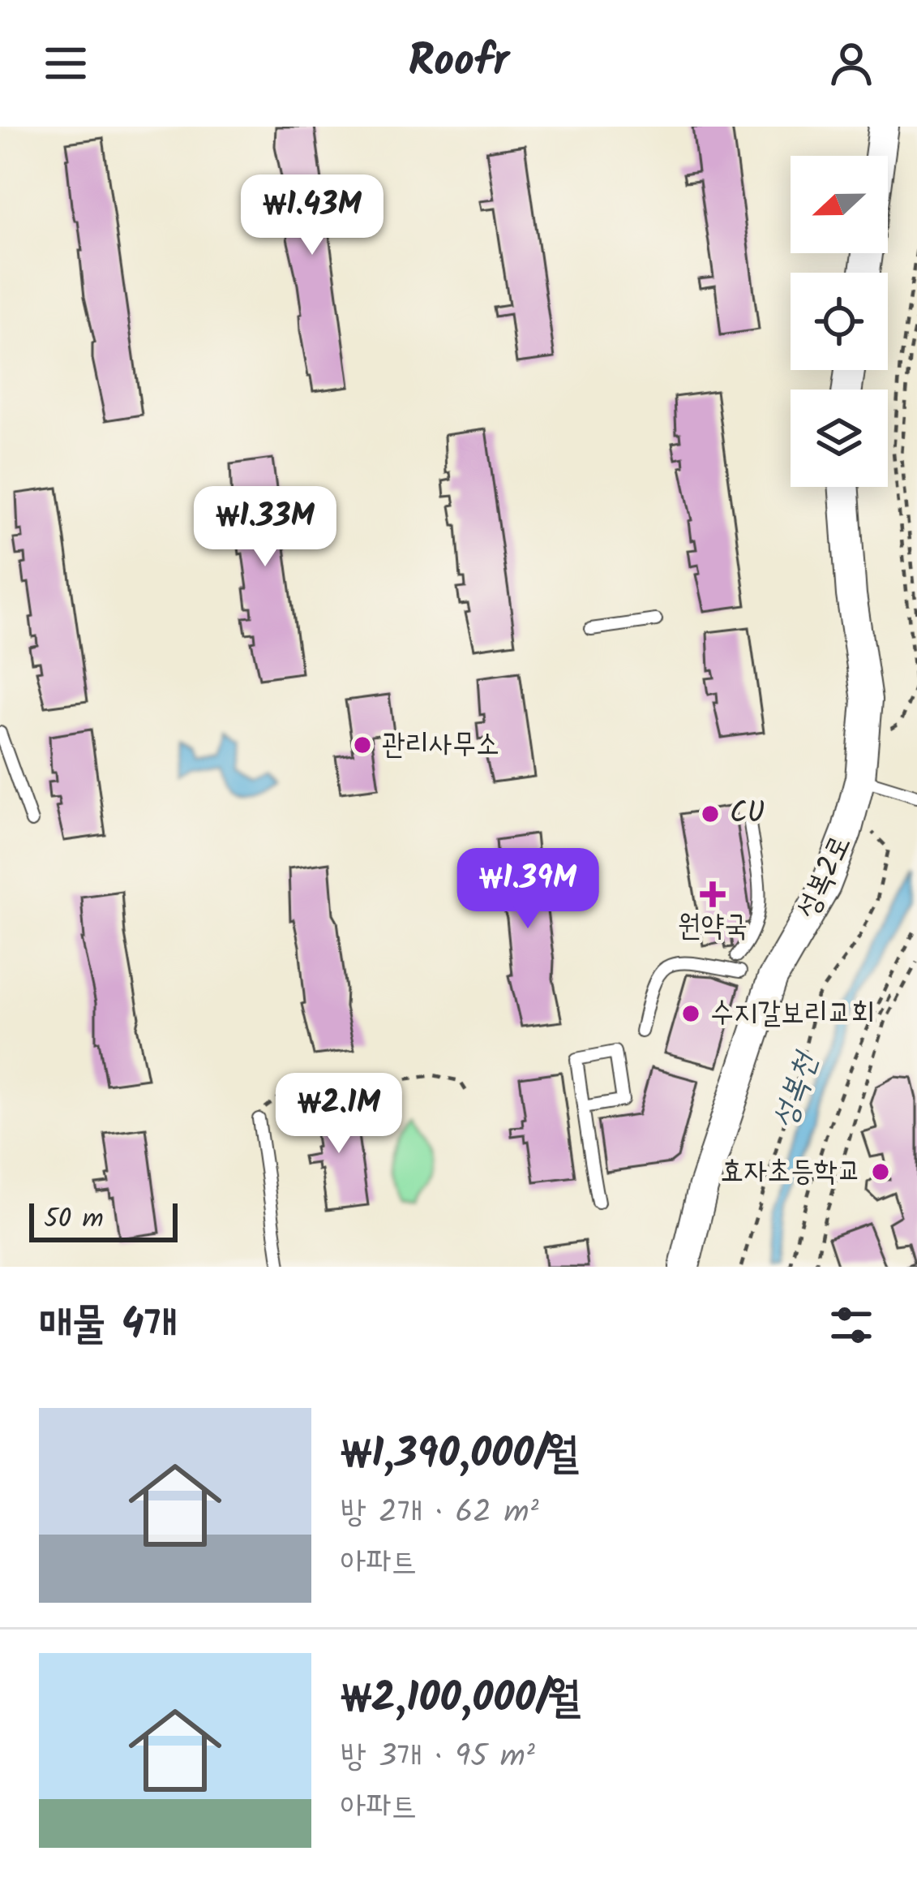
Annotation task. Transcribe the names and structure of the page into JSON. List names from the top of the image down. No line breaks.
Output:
{"streets":{"street":["성복2로"]},"water":["성복천"],"places":{"other":["관리사무소","CU","수지갈보리교회","효자초등학교"],"health":["원약국"]},"scale_bar":"50 m","north":"left","page":{"header":"Roofr","price":["₩1.43M","₩1.33M","₩1.39M","₩2.1M"],"scale":"50 m","heading":"매물 4개","list":[{"name":"₩1,390,000/월","note":"방 2개 · 62 m² · 아파트"},{"name":"₩2,100,000/월","note":"방 3개 · 95 m² · 아파트"}]}}
